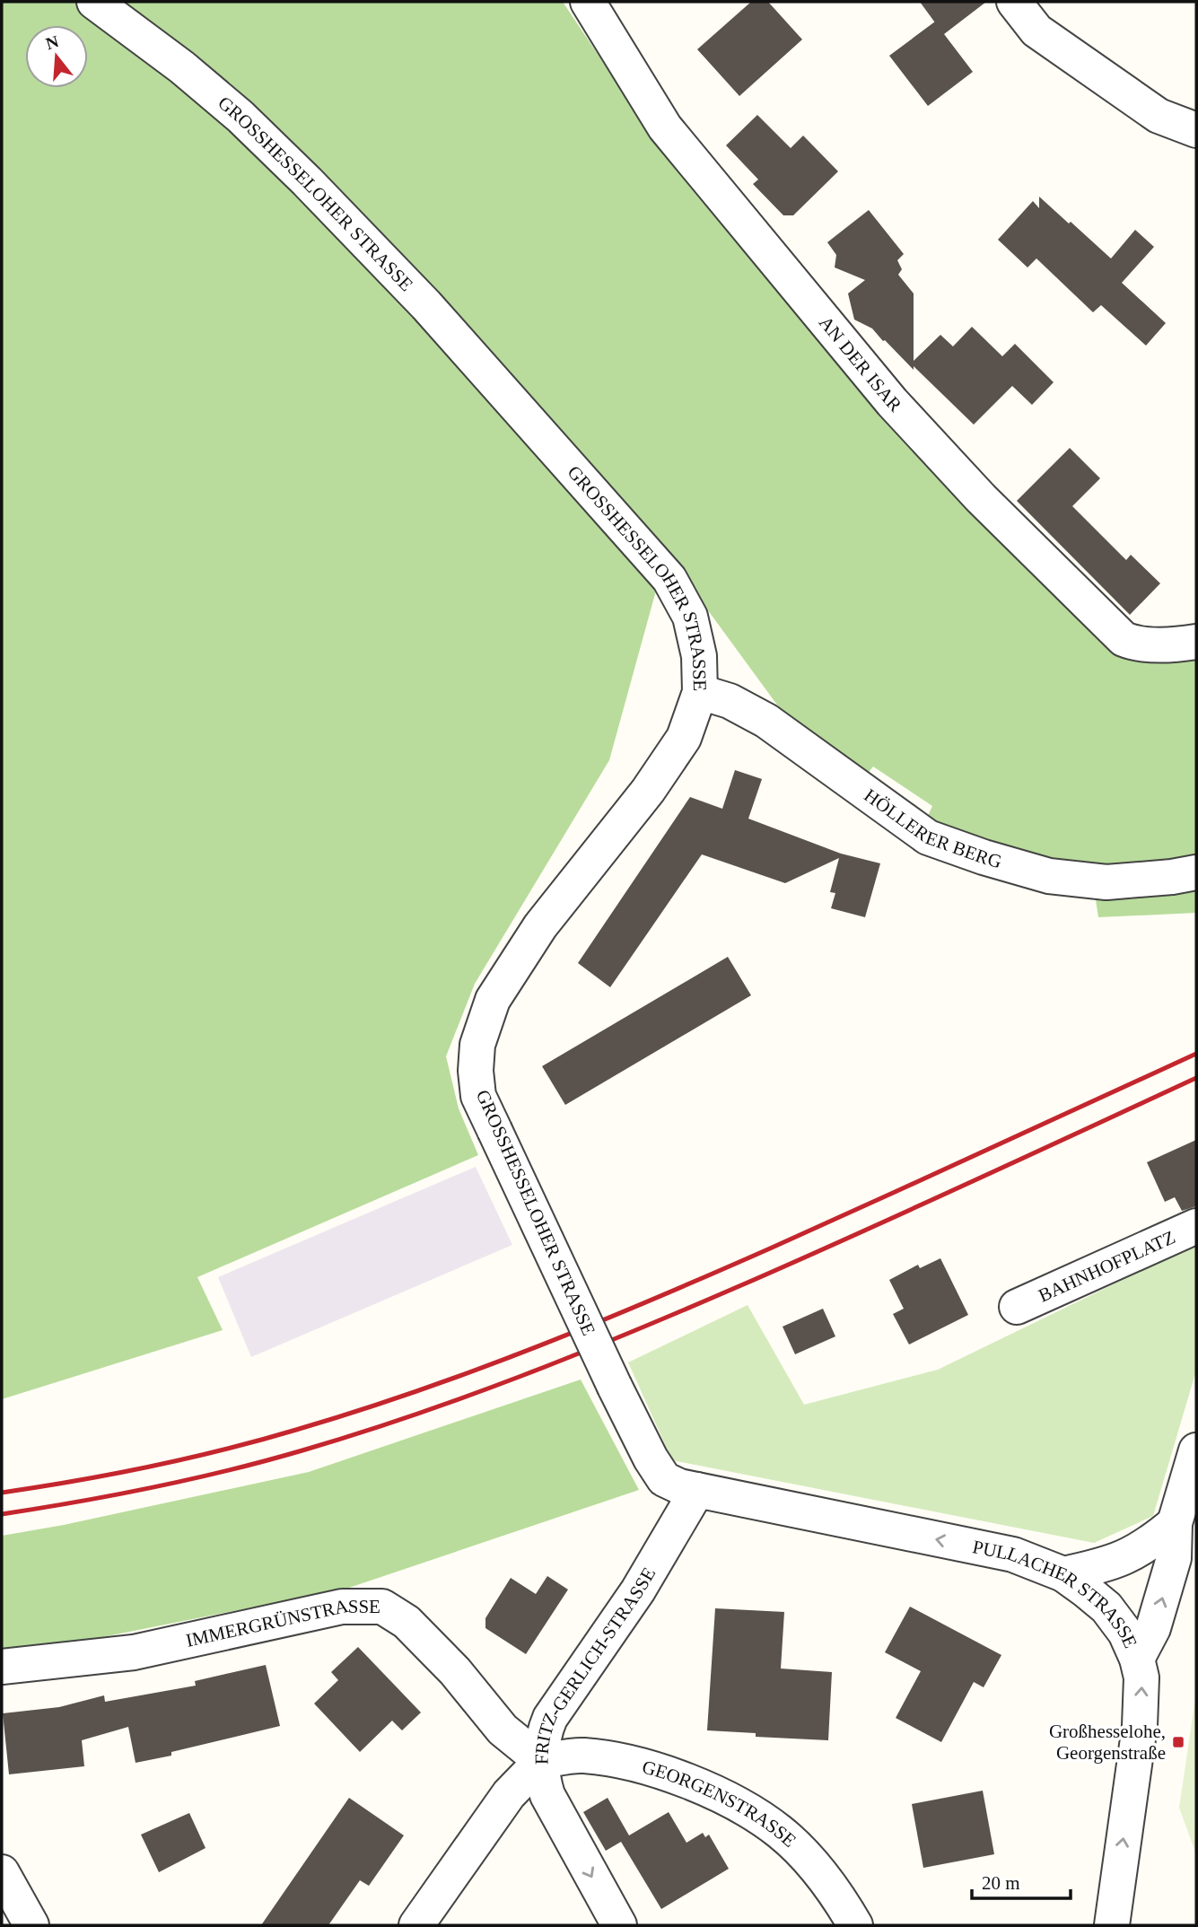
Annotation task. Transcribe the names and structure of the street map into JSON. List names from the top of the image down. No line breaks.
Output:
{"streets":{"street":["GROSSHESSELOHER STRASSE","AN DER ISAR","HÖLLERER BERG","BAHNHOFPLATZ","PULLACHER STRASSE","IMMERGRÜNSTRASSE","FRITZ-GERLICH-STRASSE","GEORGENSTRASSE"]},"crossings":[["GROSSHESSELOHER STRASSE","HÖLLERER BERG"],["GROSSHESSELOHER STRASSE","PULLACHER STRASSE"],["GROSSHESSELOHER STRASSE","FRITZ-GERLICH-STRASSE"],["PULLACHER STRASSE","FRITZ-GERLICH-STRASSE"],["IMMERGRÜNSTRASSE","FRITZ-GERLICH-STRASSE"],["IMMERGRÜNSTRASSE","GEORGENSTRASSE"],["FRITZ-GERLICH-STRASSE","GEORGENSTRASSE"]],"places":{"transit":["Großhesselohe, Georgenstraße"]},"scale_bar":"20 m","north":"top"}
